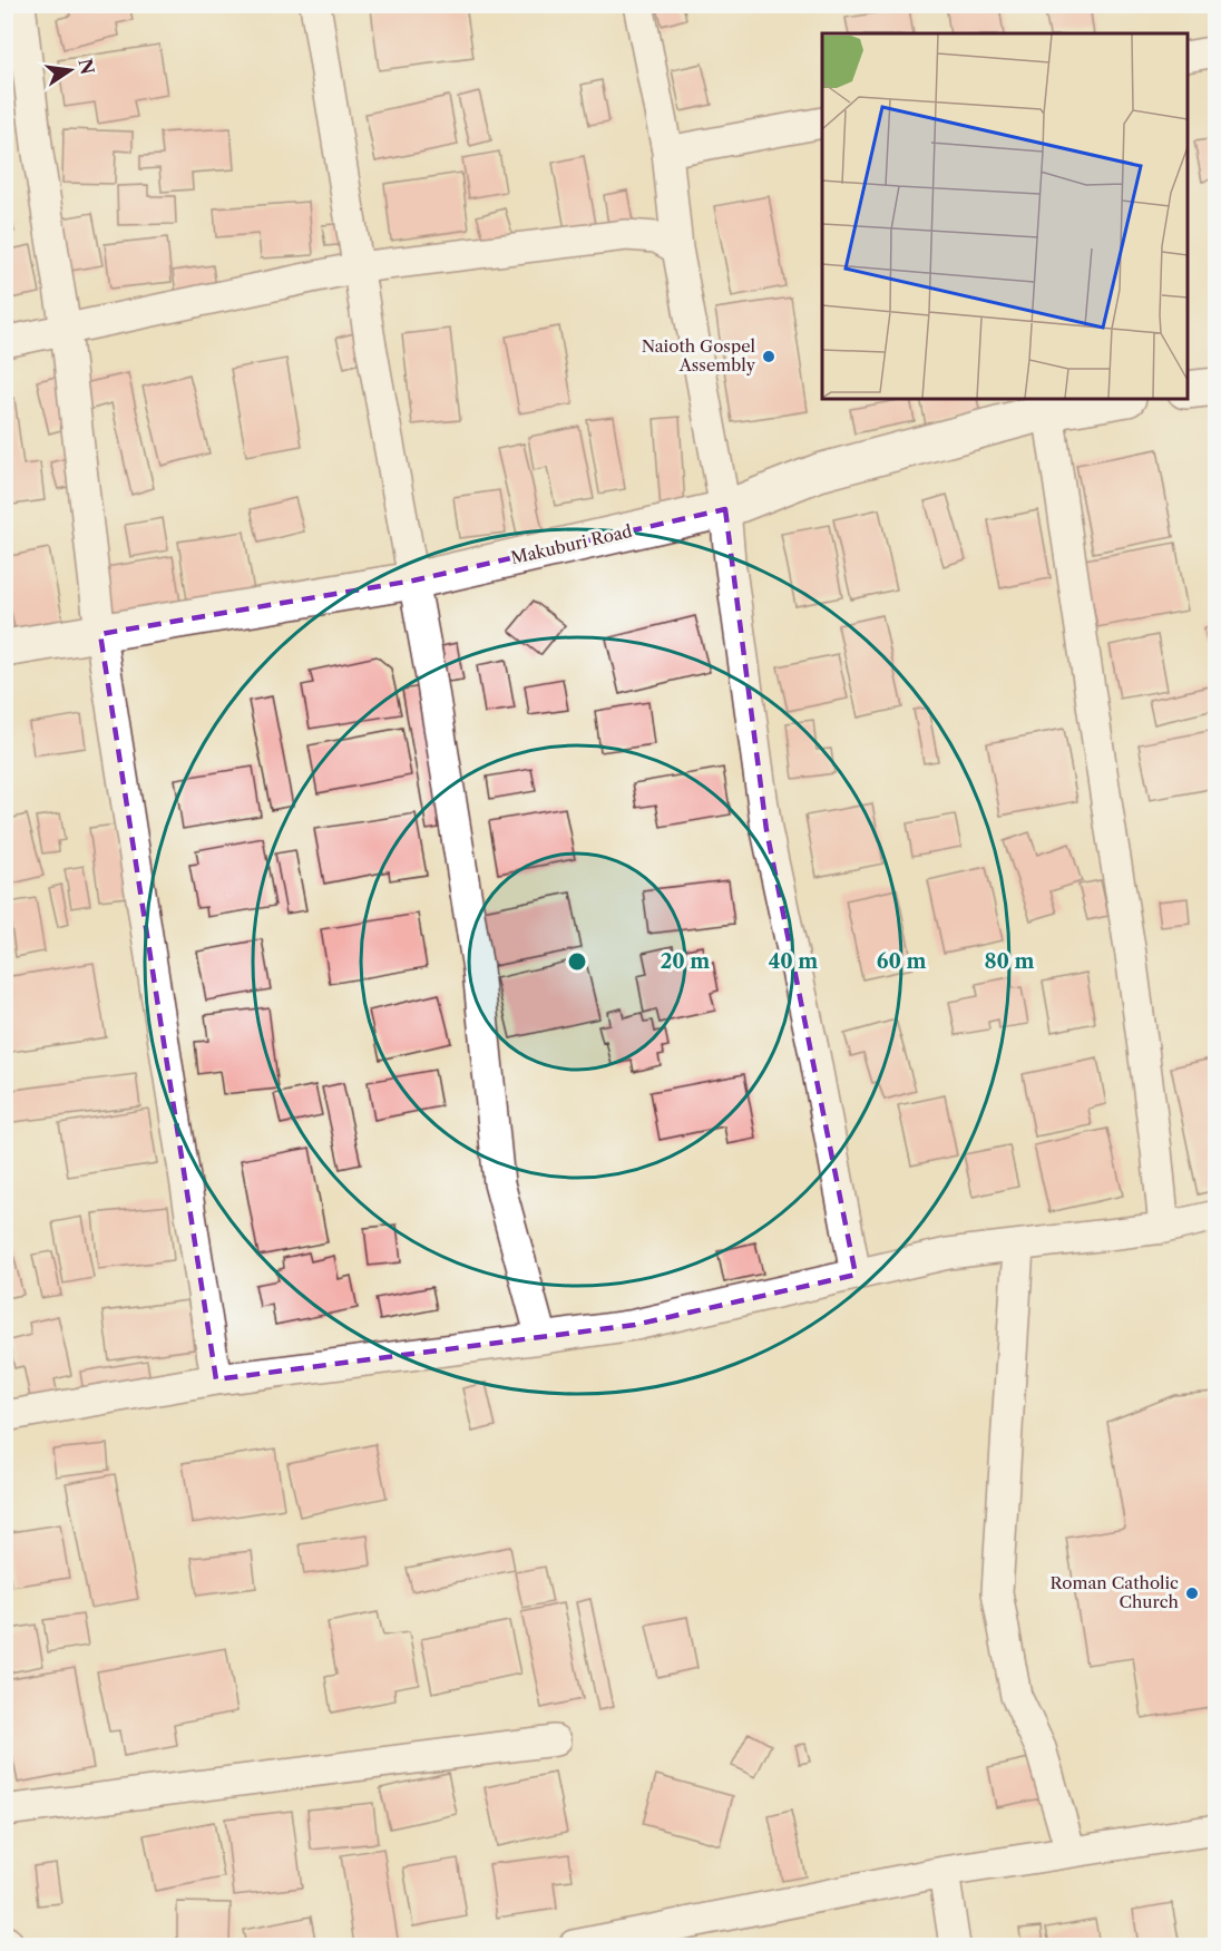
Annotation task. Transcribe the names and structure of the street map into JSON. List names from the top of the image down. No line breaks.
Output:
{"streets":{"street":["Makuburi Road"]},"places":["Naioth Gospel Assembly","Roman Catholic Church"],"north":"right","rings":["20 m","40 m","60 m","80 m"]}
